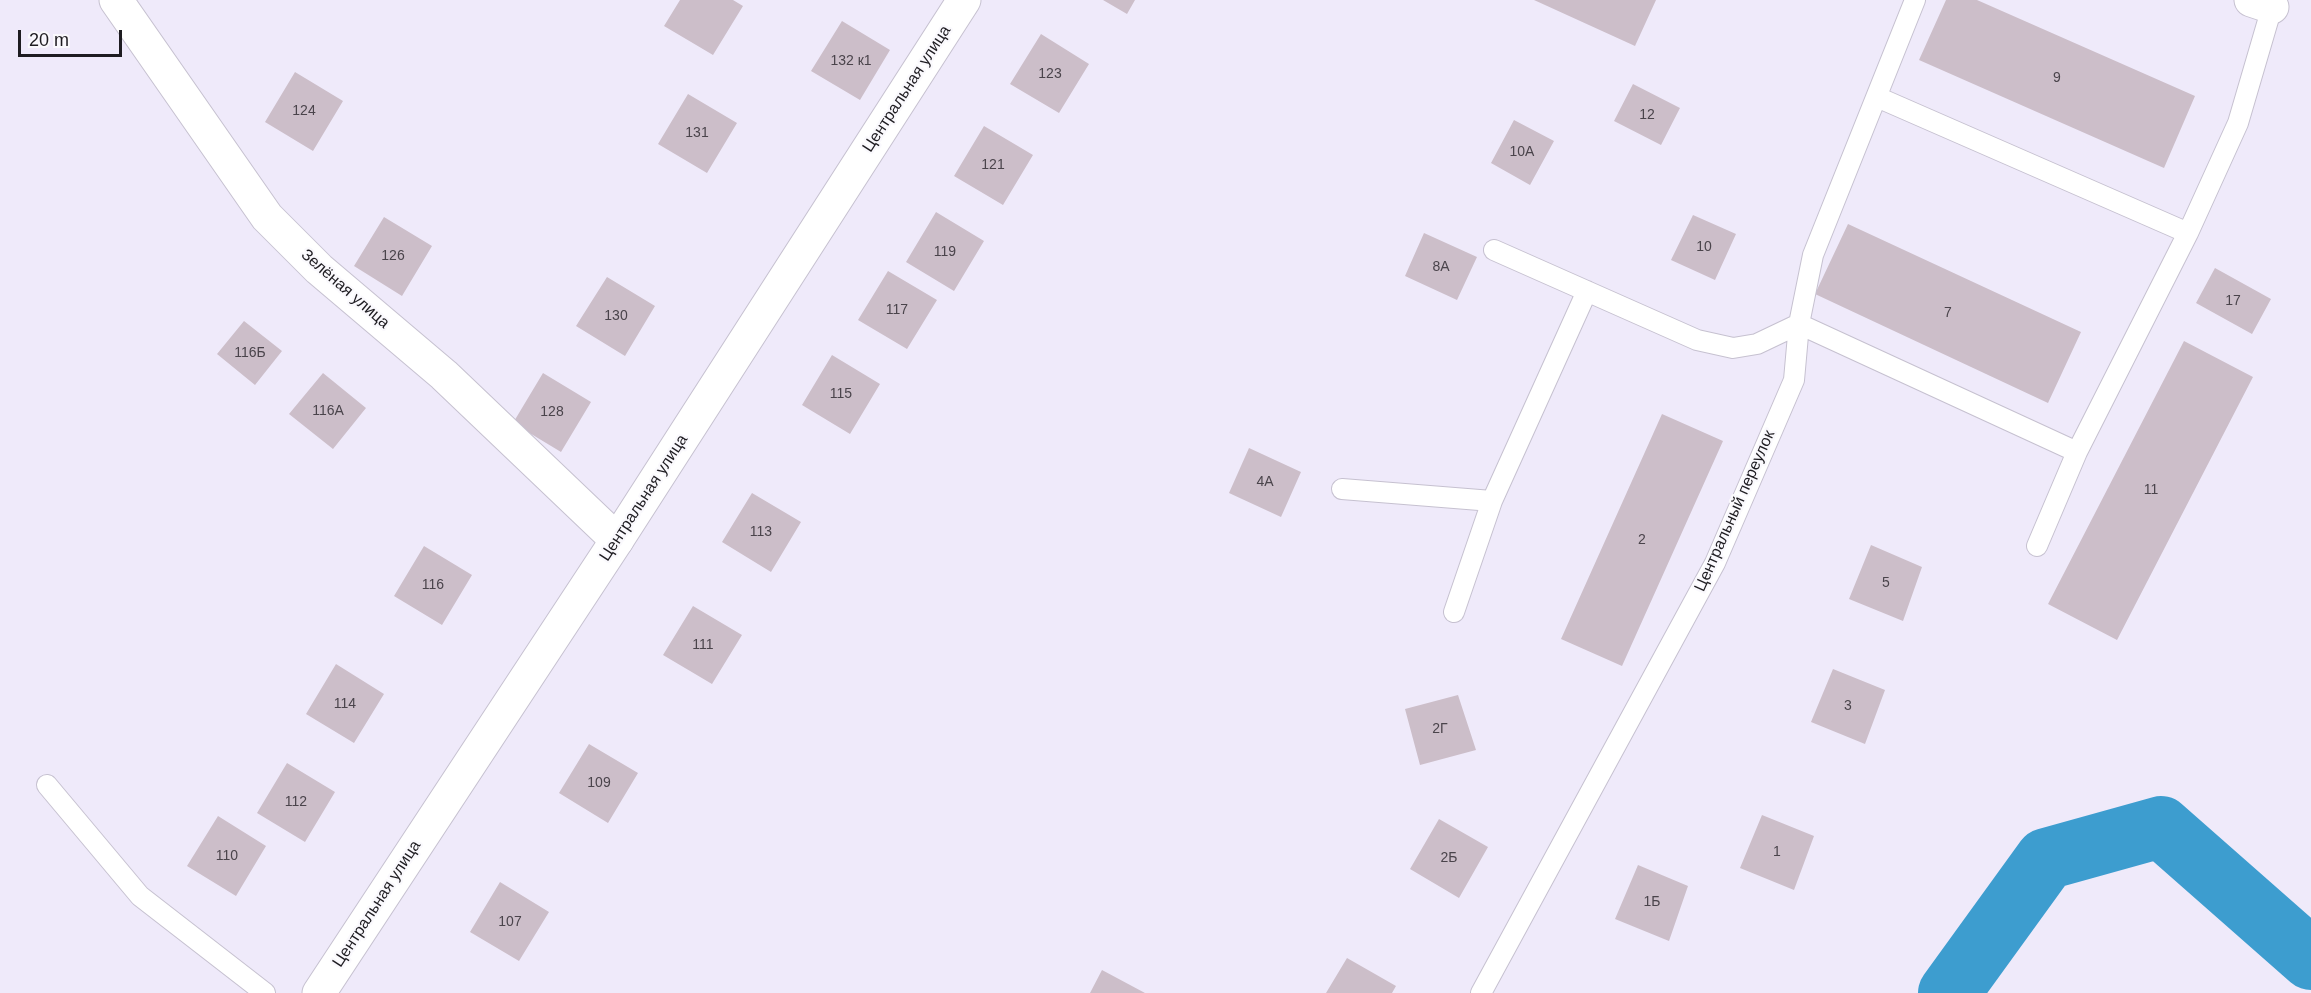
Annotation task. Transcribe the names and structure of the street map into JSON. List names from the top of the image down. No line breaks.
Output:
{"streets":{"street":["Центральная улица","Зелёная улица"],"lane":["Центральный переулок"]},"crossings":[["Центральная улица","Зелёная улица"]],"house_numbers":["132 к1","123","9","124","12","131","10А","121","10","119","126","8А","17","117","7","130","116Б","115","116А","128","4А","11","113","2","5","116","111","114","3","2Г","109","112","1","110","2Б","1Б","107"],"scale_bar":"20 m"}
